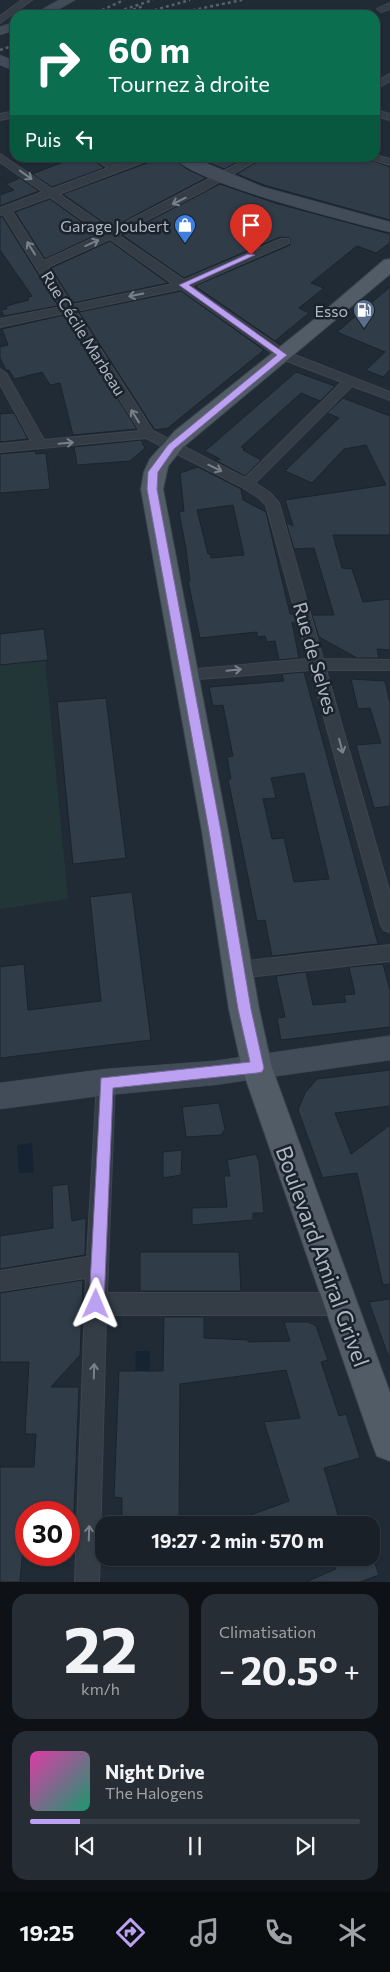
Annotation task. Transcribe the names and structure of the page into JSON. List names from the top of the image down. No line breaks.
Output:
{"streets":{"main road":["Boulevard Amiral Grivel"],"street":["Rue Cécile Marbeau","Rue de Selves"]},"crossings":[["Rue Cécile Marbeau","Rue de Selves"]],"one_way":["Rue de Selves"],"places":{"shop":["Garage Joubert"],"fuel station":["Esso"]},"page":{"turn":["60 m","Tournez à droite"],"then":"Puis","limit":"30","trip":"19:27 · 2 min · 570 m","tile":[["22","km/h"],"Climatisation"],"heat":["−","20.5°","+"],"song":["Night Drive","The Halogens"],"tabs":"19:25"}}
